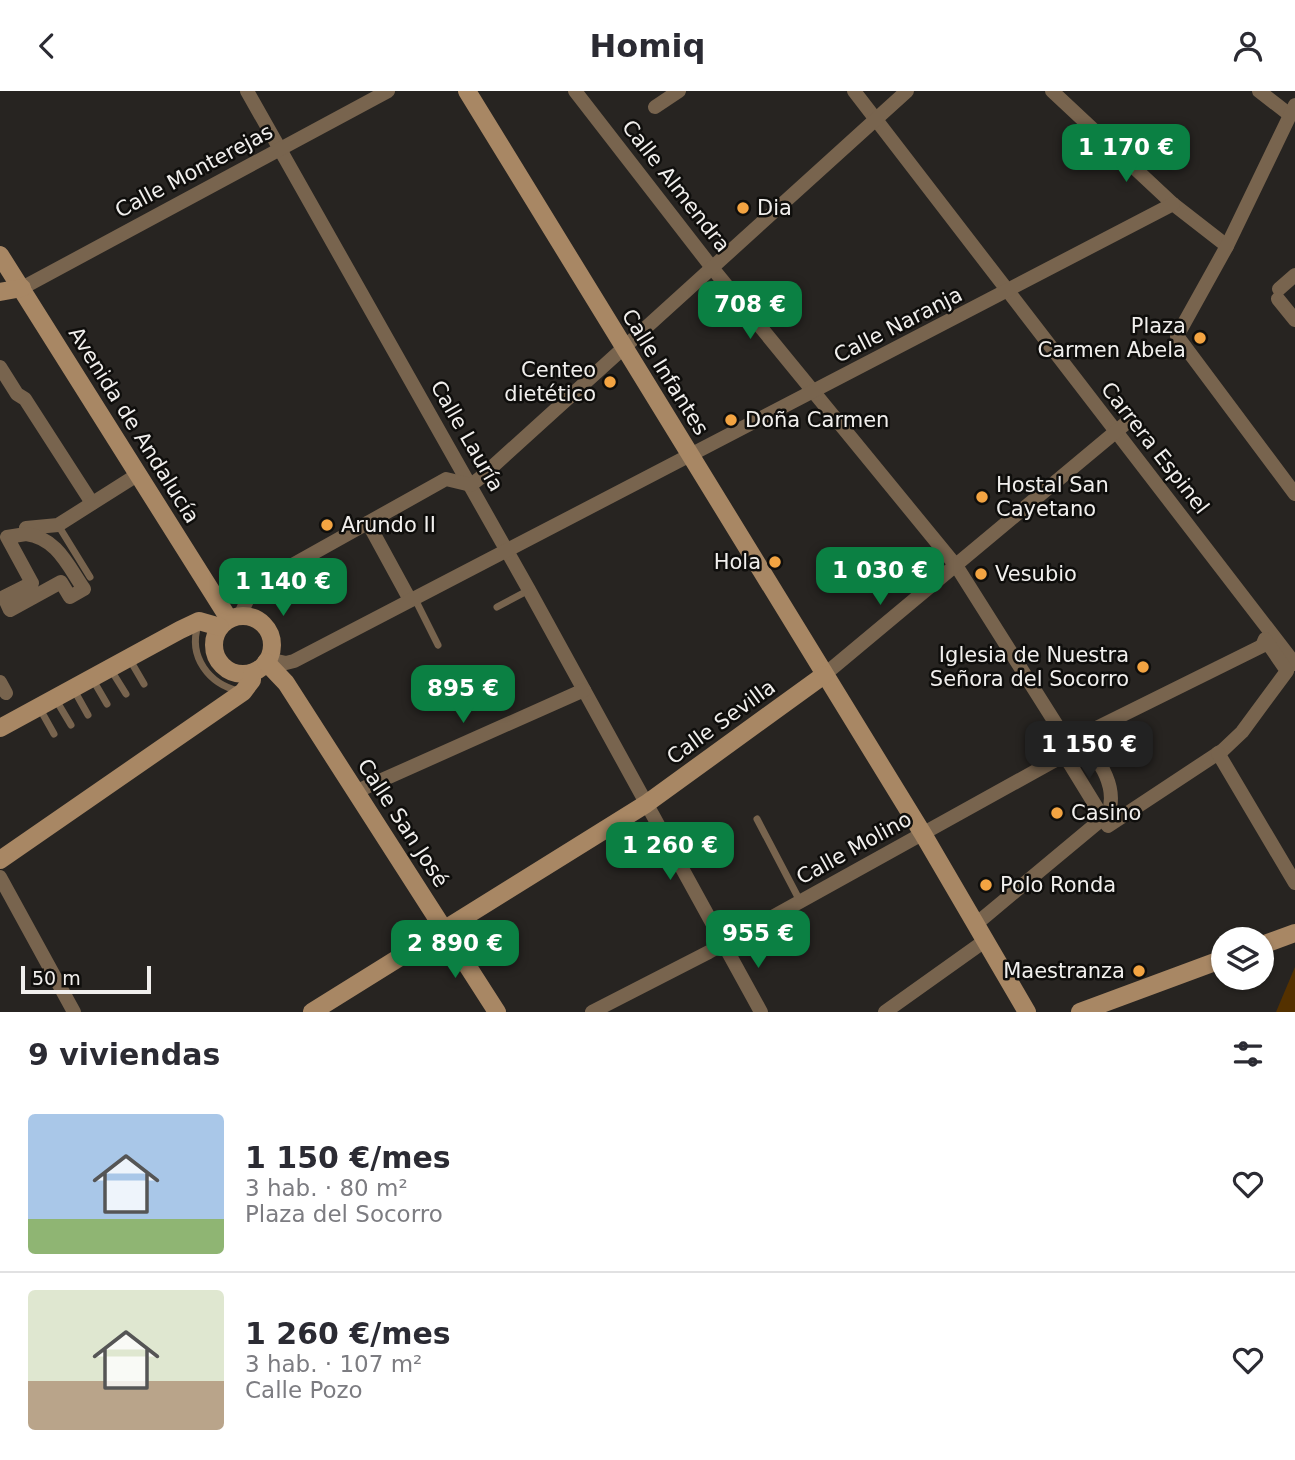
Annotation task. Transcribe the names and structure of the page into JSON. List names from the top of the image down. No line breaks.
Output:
{"streets":{"street":["Calle Monterejas","Calle Almendra","Calle Naranja","Calle Infantes","Avenida de Andalucía","Calle Lauría","Carrera Espinel","Calle Sevilla","Calle San José","Calle Molino"]},"crossings":[["Calle Monterejas","Avenida de Andalucía"],["Calle Monterejas","Calle Lauría"],["Calle Almendra","Calle Naranja"],["Calle Almendra","Calle Sevilla"],["Calle Naranja","Calle Infantes"],["Calle Naranja","Avenida de Andalucía"],["Calle Naranja","Calle Lauría"],["Calle Naranja","Carrera Espinel"],["Calle Naranja","Calle San José"],["Calle Infantes","Calle Sevilla"],["Calle Infantes","Calle Molino"],["Avenida de Andalucía","Calle San José"],["Calle Lauría","Calle Sevilla"],["Calle Lauría","Calle Molino"],["Carrera Espinel","Calle Sevilla"],["Calle Sevilla","Calle San José"]],"places":["Dia","Plaza Carmen Abela","Centeo dietético","Doña Carmen","Hostal San Cayetano","Arundo II","Hola","Vesubio","Iglesia de Nuestra Señora del Socorro","Casino","Polo Ronda","Maestranza"],"scale_bar":"50 m","page":{"header":"Homiq","price":["1 170 €","708 €","1 030 €","1 140 €","895 €","1 150 €","1 260 €","955 €","2 890 €"],"scale":"50 m","heading":"9 viviendas","list":[{"name":"1 150 €/mes","note":"3 hab. · 80 m² · Plaza del Socorro"},{"name":"1 260 €/mes","note":"3 hab. · 107 m² · Calle Pozo"}]}}
